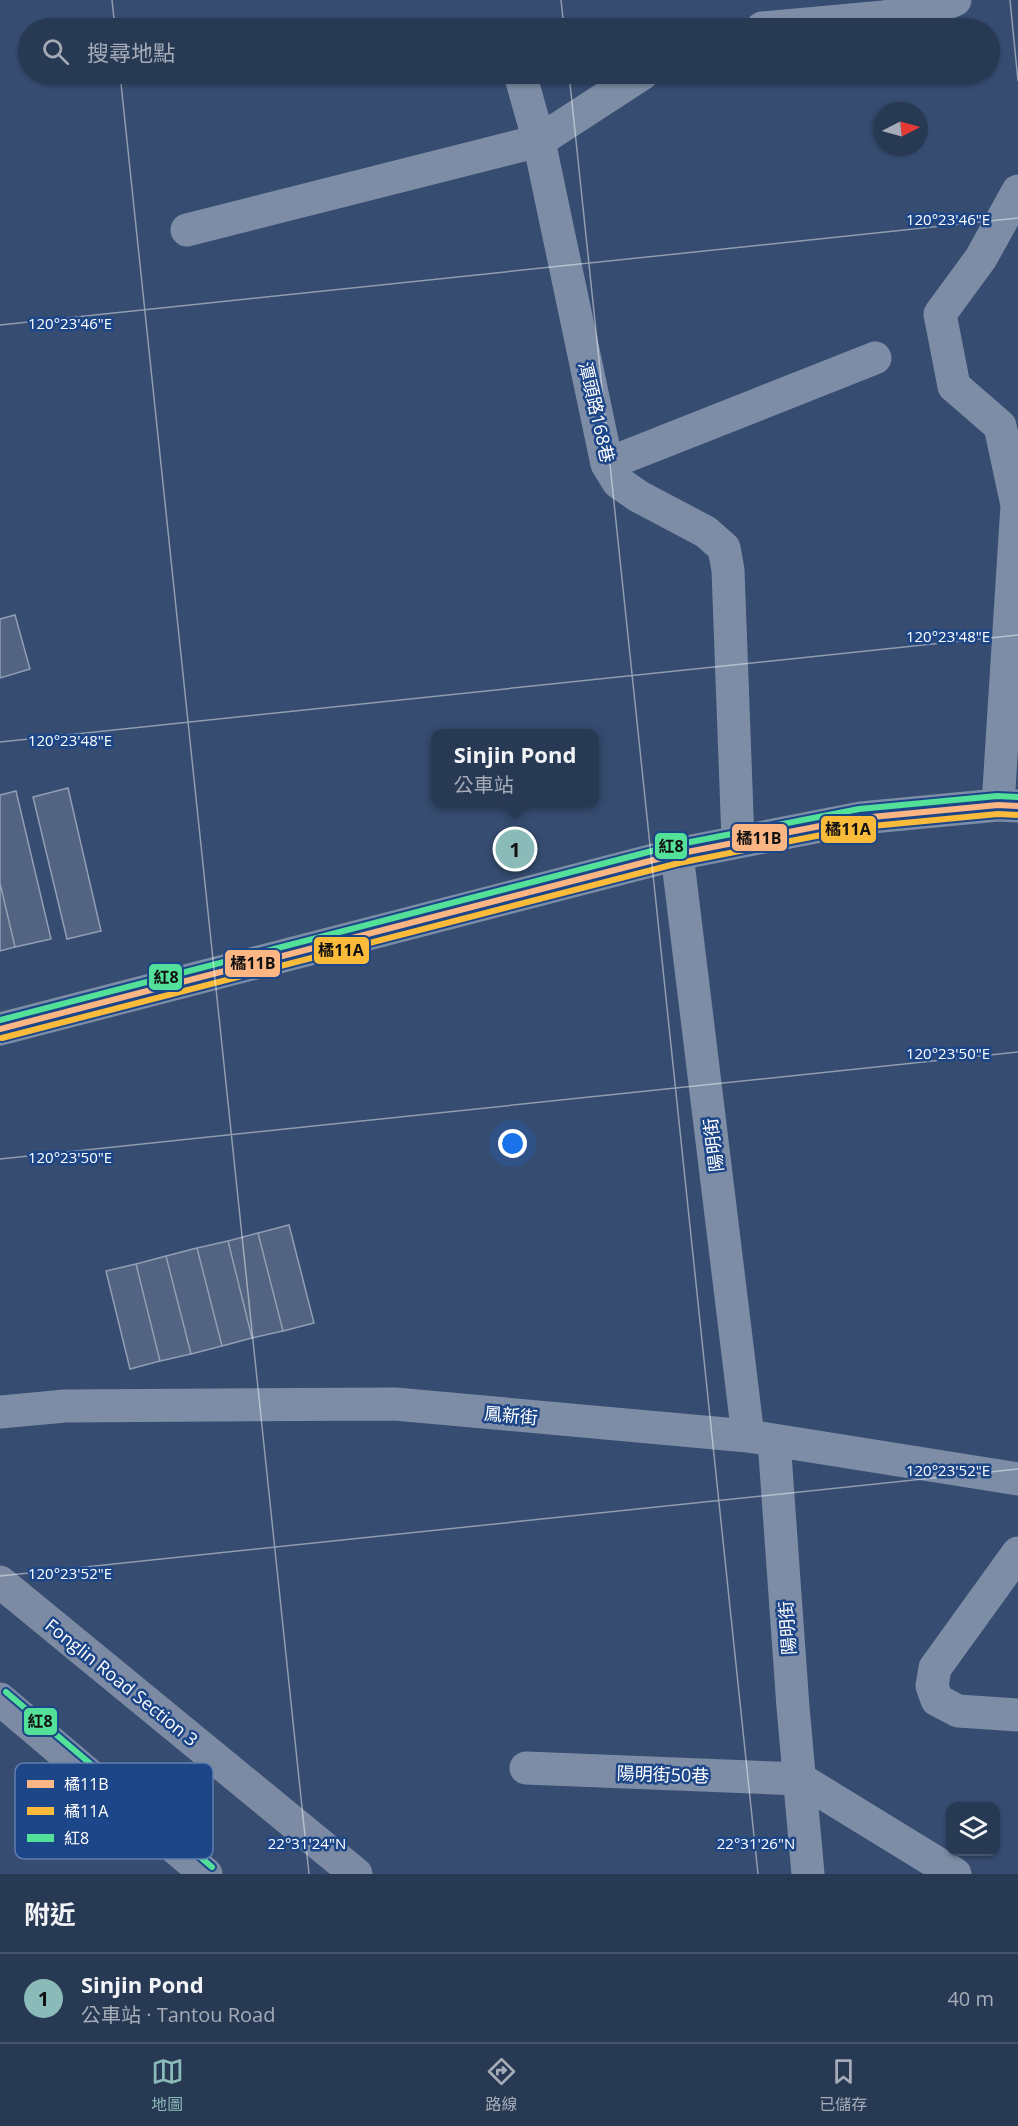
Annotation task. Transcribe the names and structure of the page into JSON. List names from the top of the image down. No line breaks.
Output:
{"streets":{"main road":["Fonglin Road Section 3"],"street":["潭頭路168巷","陽明街","鳳新街","陽明街50巷"]},"crossings":[["陽明街","鳳新街"],["陽明街","陽明街50巷"]],"lines":["transit line 紅8","transit line 橘11B","transit line 橘11A"],"legend":["橘11B","橘11A","紅8"],"north":"right","page":{"search":"搜尋地點","popup":["Sinjin Pond","公車站"],"pins":"1","heading":"附近","list":[{"mark":"1","name":"Sinjin Pond","note":"公車站 · Tantou Road","value":"40 m"}],"nav":["地圖","路線","已儲存"]},"coordinates":["120°23'46\"E","120°23'48\"E","120°23'50\"E","120°23'52\"E","22°31'24\"N","22°31'26\"N"]}
